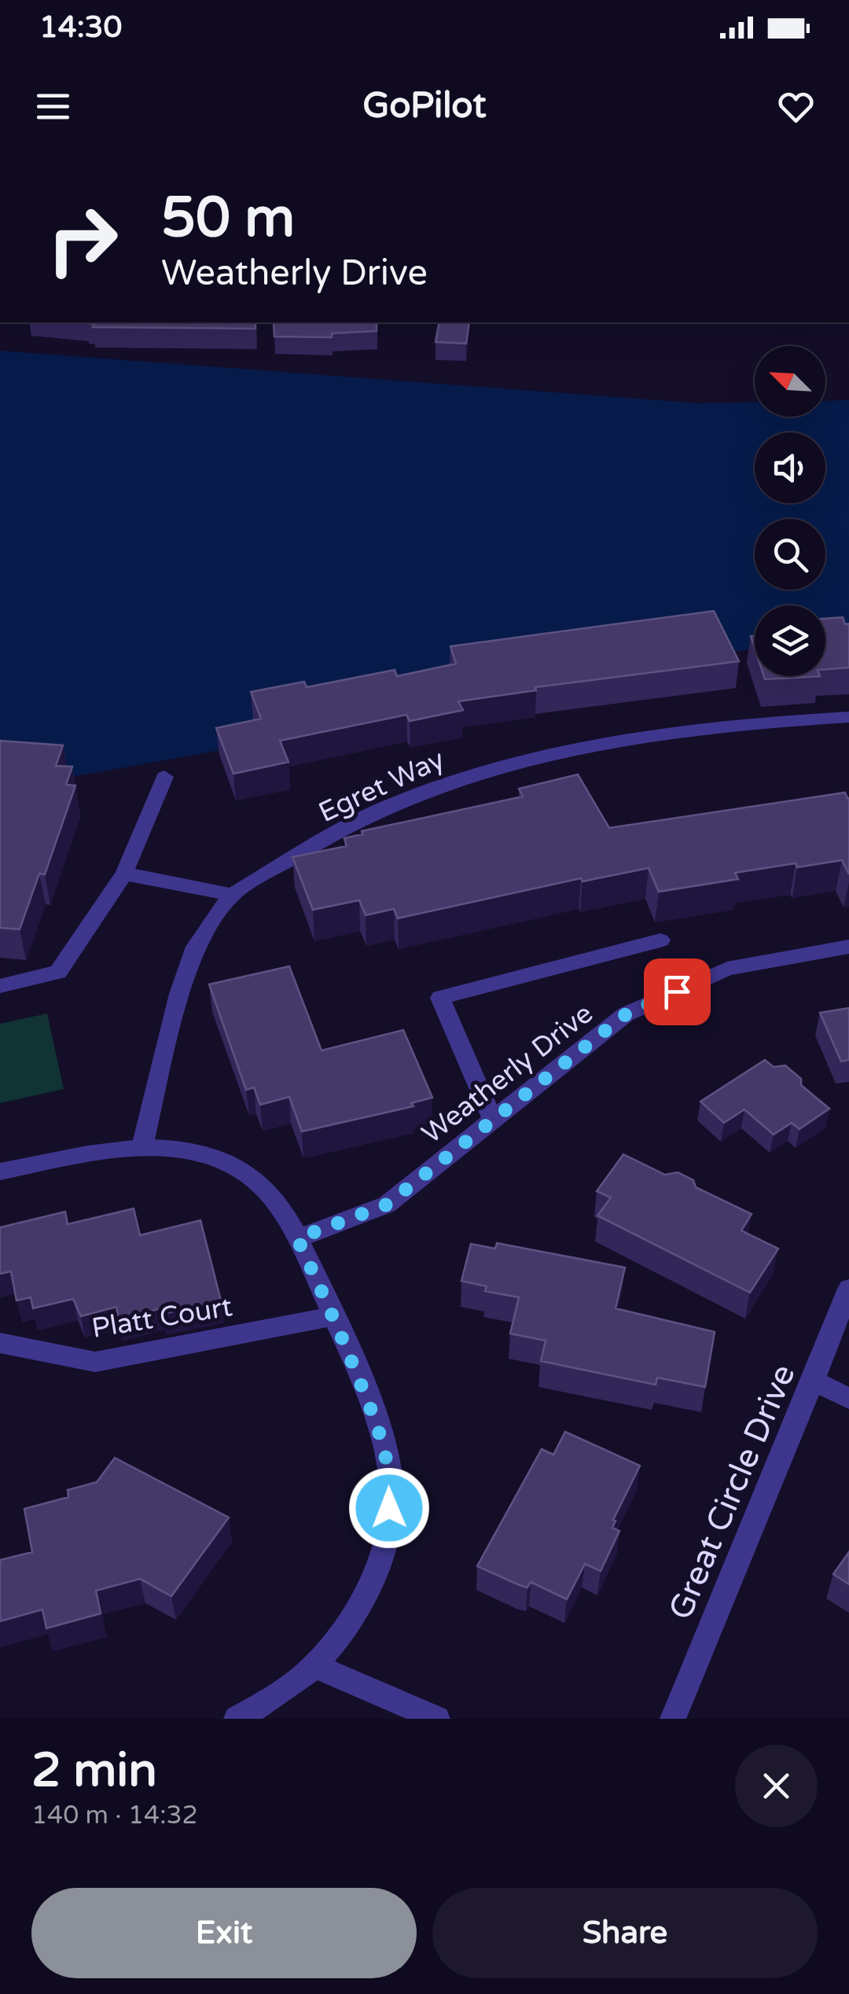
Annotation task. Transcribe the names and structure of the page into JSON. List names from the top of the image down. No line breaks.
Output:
{"streets":{"street":["Egret Way","Weatherly Drive","Platt Court","Great Circle Drive"]},"north":"top left","page":{"status":"14:30","header":"GoPilot","turn":["50 m","Weatherly Drive"],"heading":["2 min","140 m · 14:32"],"buttons":["Exit","Share"]}}
